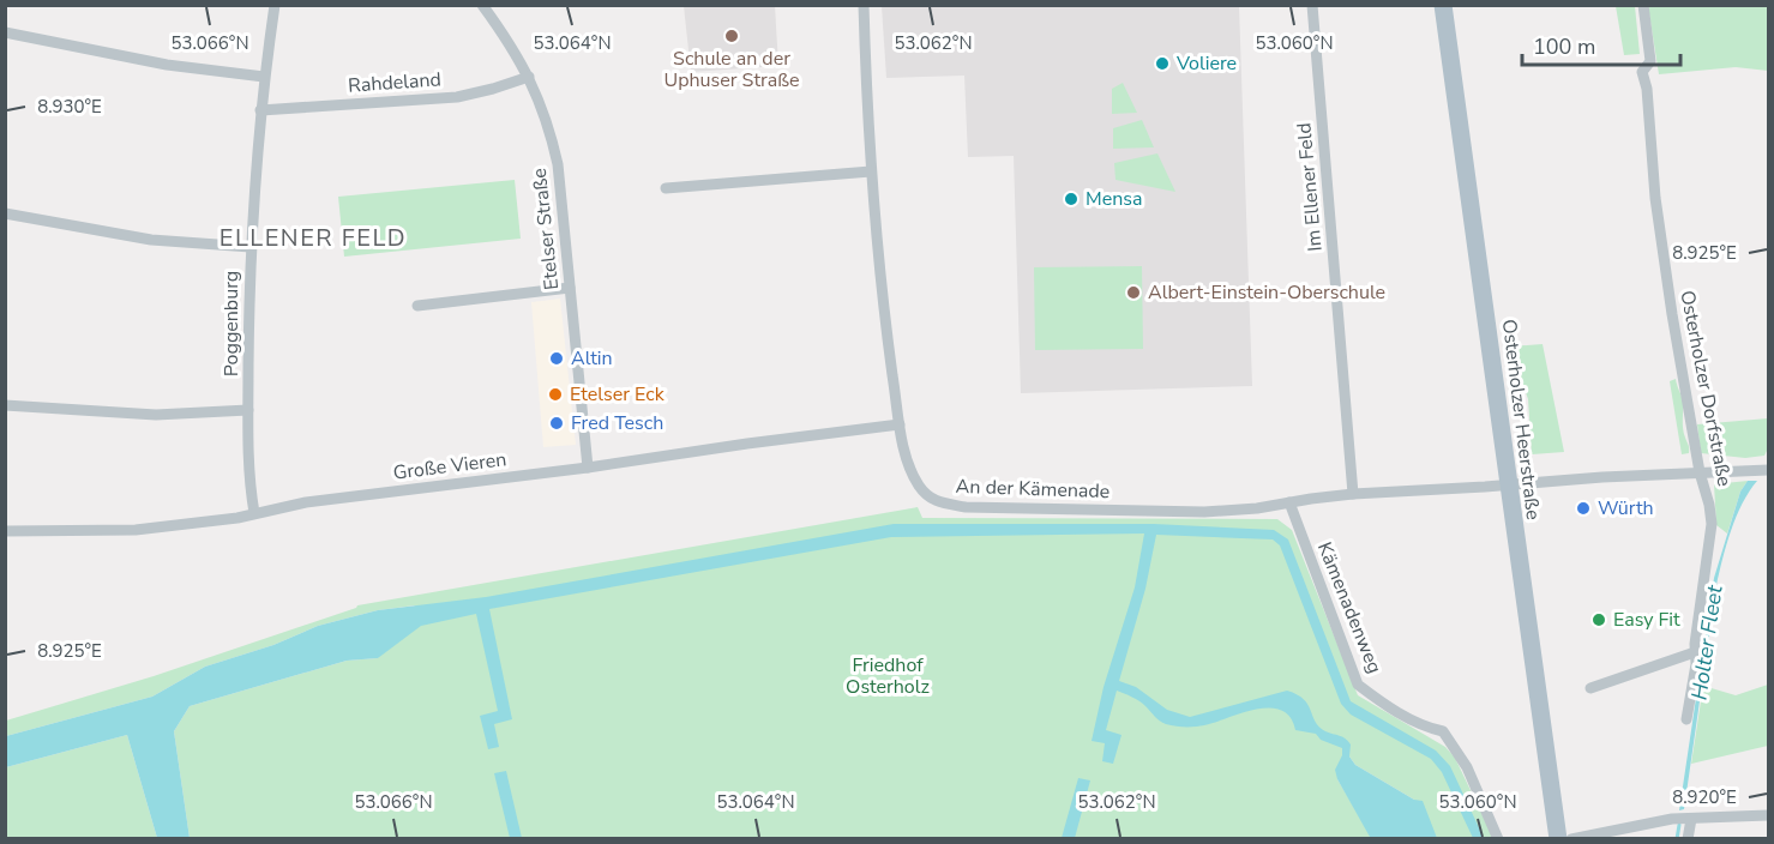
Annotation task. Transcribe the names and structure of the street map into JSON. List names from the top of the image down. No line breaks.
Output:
{"streets":{"main road":["Osterholzer Heerstraße"],"street":["Rahdeland","Im Ellener Feld","Etelser Straße","Poggenburg","Osterholzer Dorfstraße","Große Vieren","An der Kämenade","Kämenadenweg"]},"crossings":[["Rahdeland","Etelser Straße"],["Rahdeland","Poggenburg"],["Im Ellener Feld","An der Kämenade"],["Etelser Straße","Große Vieren"],["Poggenburg","Große Vieren"],["Osterholzer Dorfstraße","An der Kämenade"],["Osterholzer Heerstraße","An der Kämenade"],["Große Vieren","An der Kämenade"],["An der Kämenade","Kämenadenweg"]],"districts":["ELLENER FELD"],"water":["Holter Fleet"],"parks":["Friedhof Osterholz"],"places":["Schule an der Uphuser Straße","Voliere","Mensa","Albert-Einstein-Oberschule","Altin","Etelser Eck","Fred Tesch","Würth","Easy Fit"],"scale_bar":"100 m","coordinates":["53.066°N","53.064°N","53.062°N","53.060°N","8.930°E","8.925°E","8.920°E"]}
